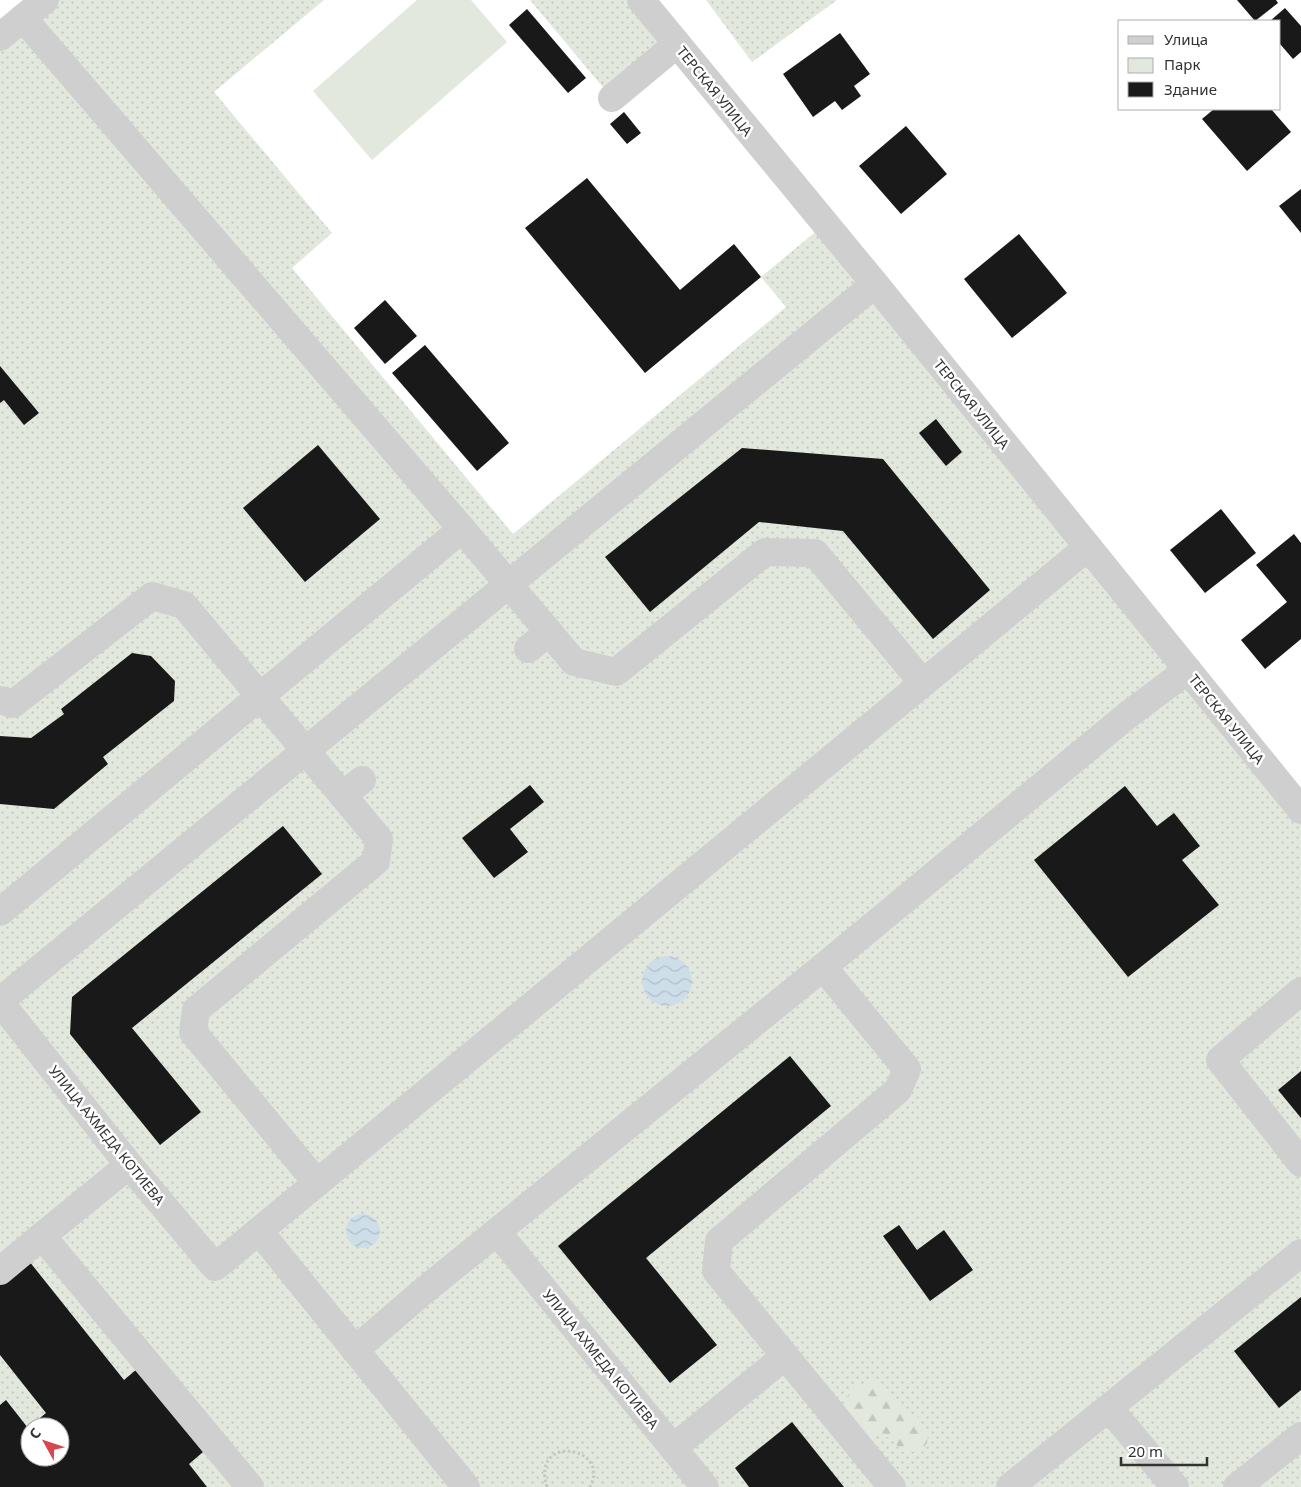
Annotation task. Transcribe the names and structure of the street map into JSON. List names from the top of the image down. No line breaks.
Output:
{"streets":{"street":["ТЕРСКАЯ УЛИЦА","УЛИЦА АХМЕДА КОТИЕВА"]},"legend":["Улица","Парк","Здание"],"scale_bar":"20 m","north":"top left"}
